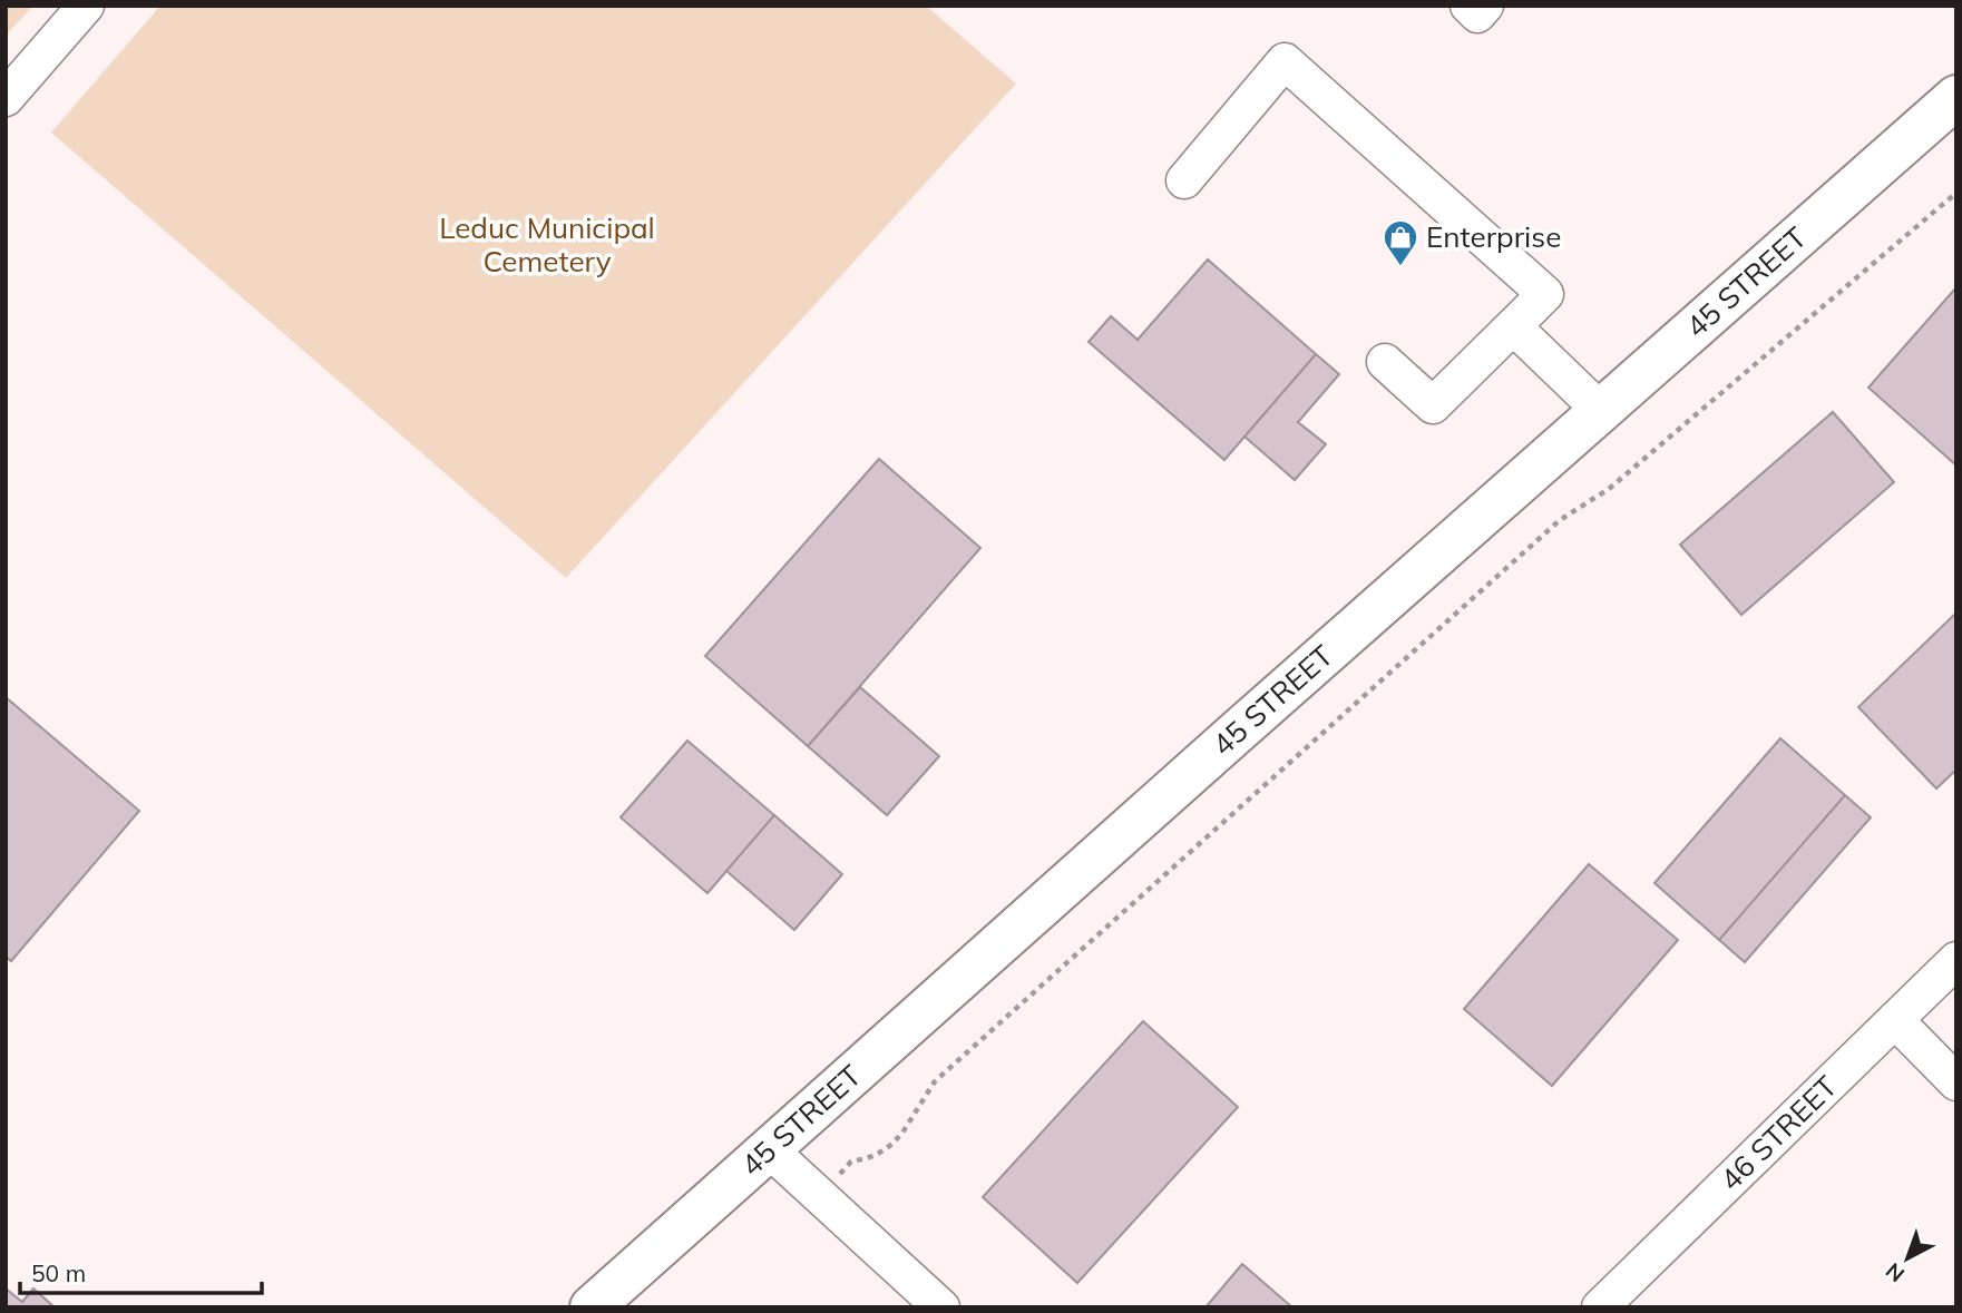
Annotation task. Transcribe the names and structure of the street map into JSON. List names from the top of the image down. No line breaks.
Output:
{"streets":{"main road":["45 STREET"],"street":["46 STREET"]},"parks":["Leduc Municipal Cemetery"],"places":{"shop":["Enterprise"]},"scale_bar":"50 m","north":"bottom left"}
